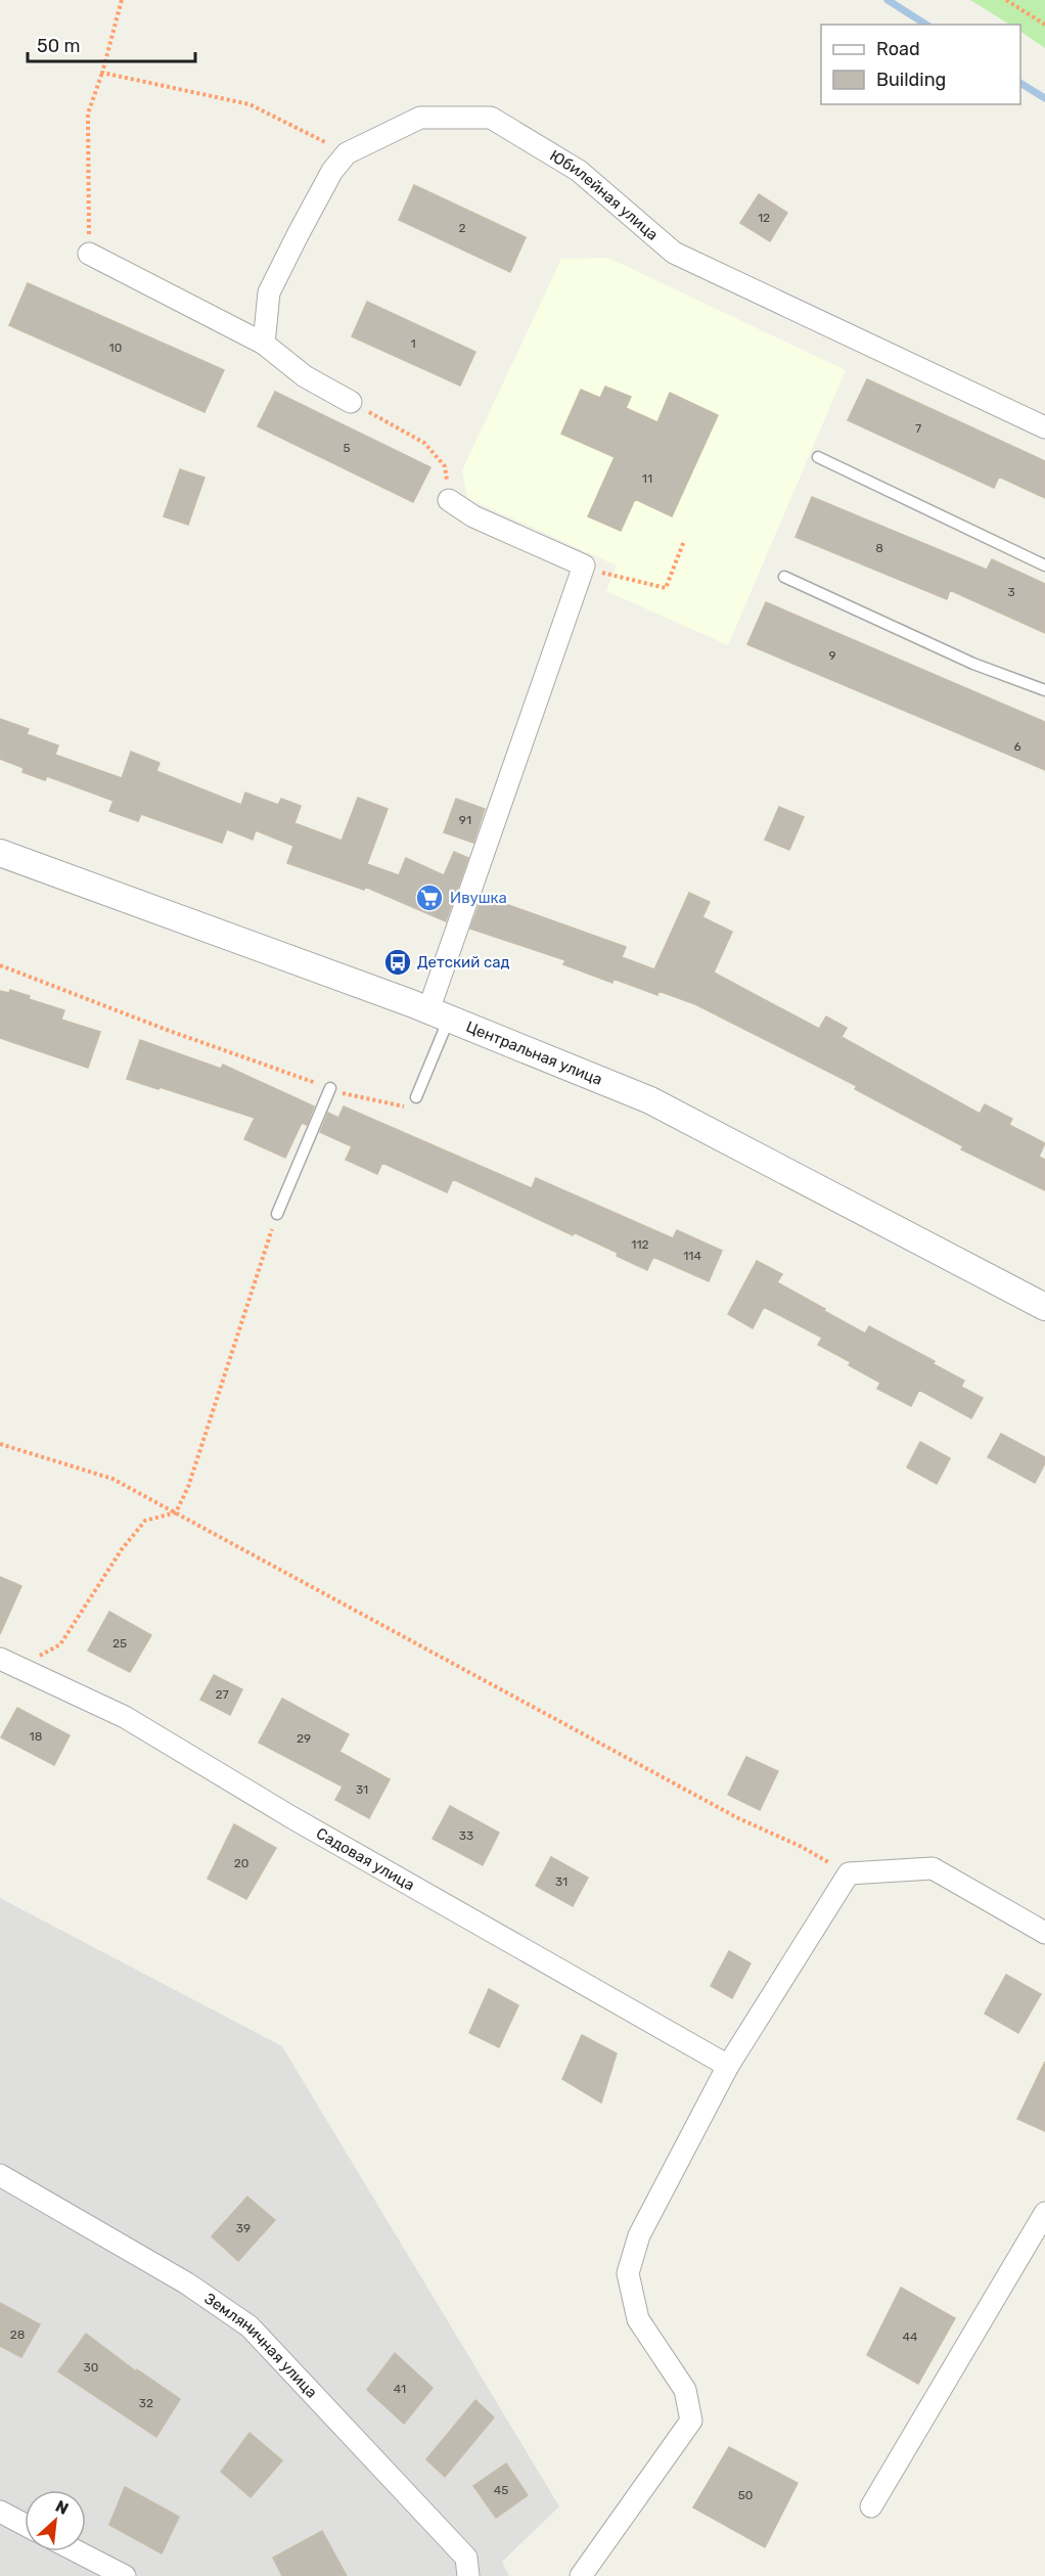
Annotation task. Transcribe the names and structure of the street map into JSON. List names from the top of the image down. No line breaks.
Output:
{"streets":{"street":["Юбилейная улица","Центральная улица","Садовая улица","Земляничная улица"]},"places":{"supermarket":["Ивушка"],"bus stop":["Детский сад"]},"house_numbers":["12","2","1","10","7","5","11","8","3","9","6","91","112","114","25","27","18","29","31","33","20","31","39","28","44","30","41","32","45","50"],"legend":["Road","Building"],"scale_bar":"50 m","north":"top right"}
